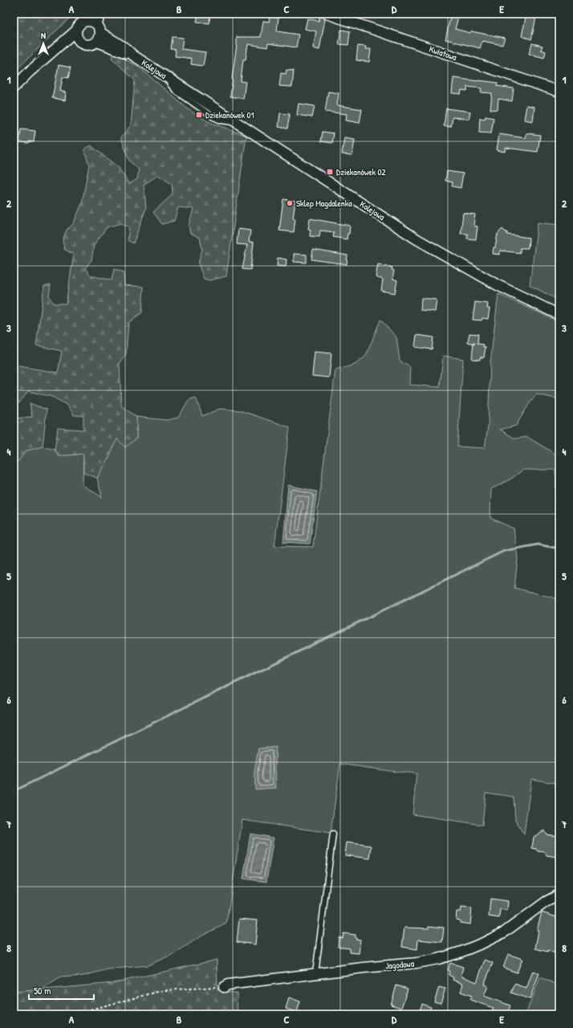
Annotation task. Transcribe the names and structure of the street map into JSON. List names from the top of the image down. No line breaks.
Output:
{"streets":{"street":["Kwiatowa","Kolejowa","Jagodowa"]},"places":{"transit":["Dziekanówek 01","Dziekanówek 02"],"other":["Sklep Magdalenka"]},"scale_bar":"50 m","north":"top","grid":{"columns":["A","B","C","D","E"],"rows":["1","2","3","4","5","6","7","8"]}}
